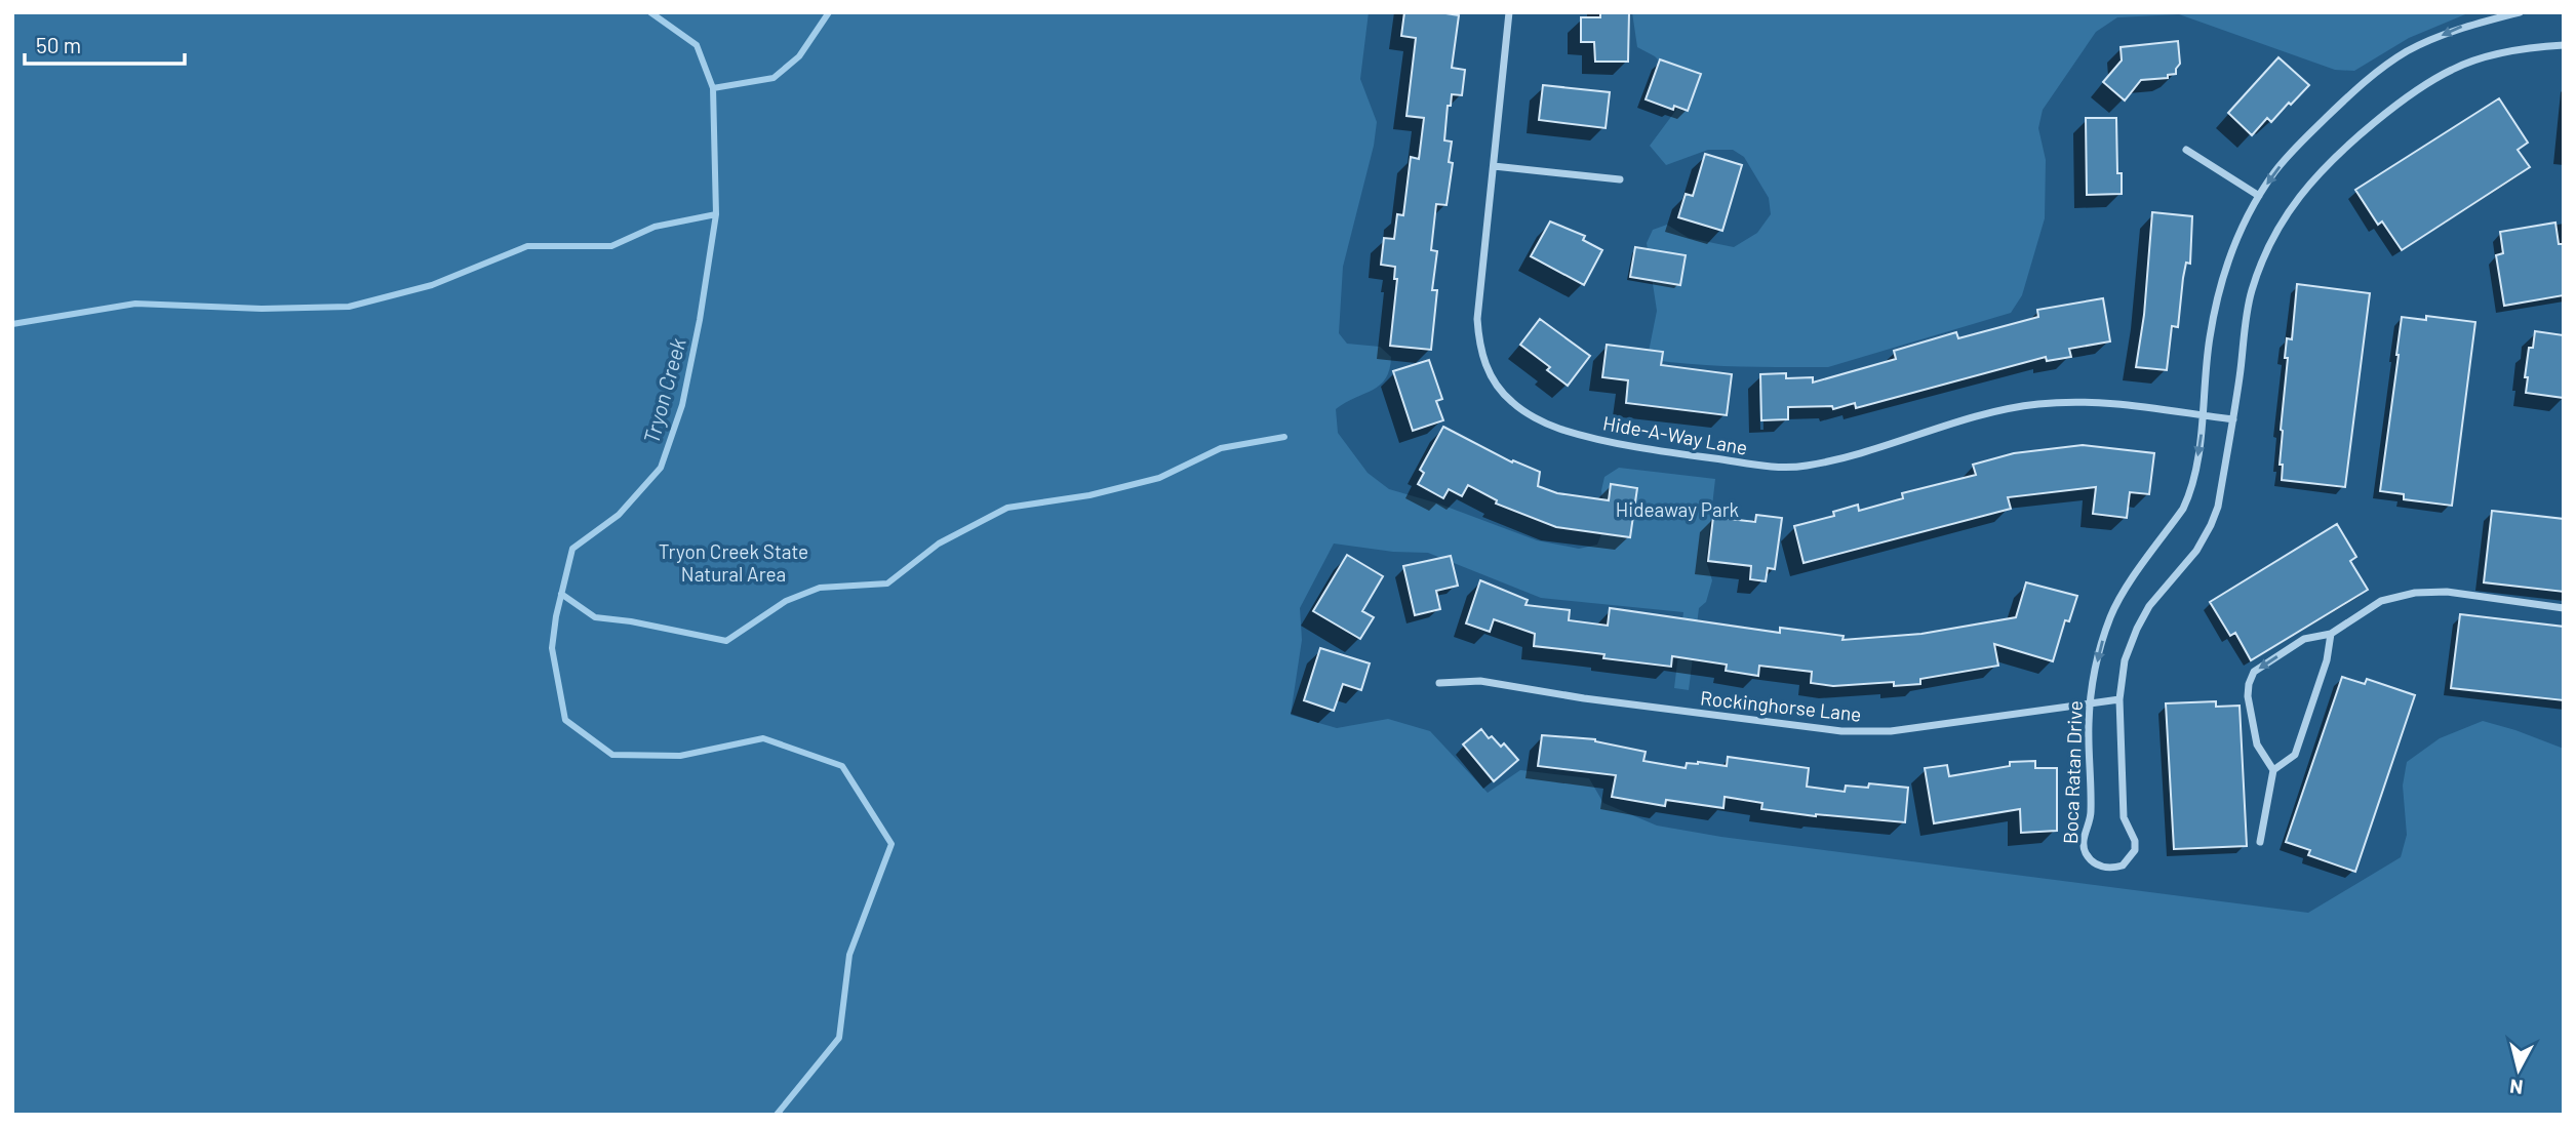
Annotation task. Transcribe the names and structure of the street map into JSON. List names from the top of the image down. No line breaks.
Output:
{"streets":{"street":["Hide-A-Way Lane","Rockinghorse Lane","Boca Ratan Drive"]},"crossings":[["Hide-A-Way Lane","Boca Ratan Drive"],["Rockinghorse Lane","Boca Ratan Drive"]],"water":["Tryon Creek"],"parks":["Hideaway Park","Tryon Creek State Natural Area"],"scale_bar":"50 m","north":"bottom"}
